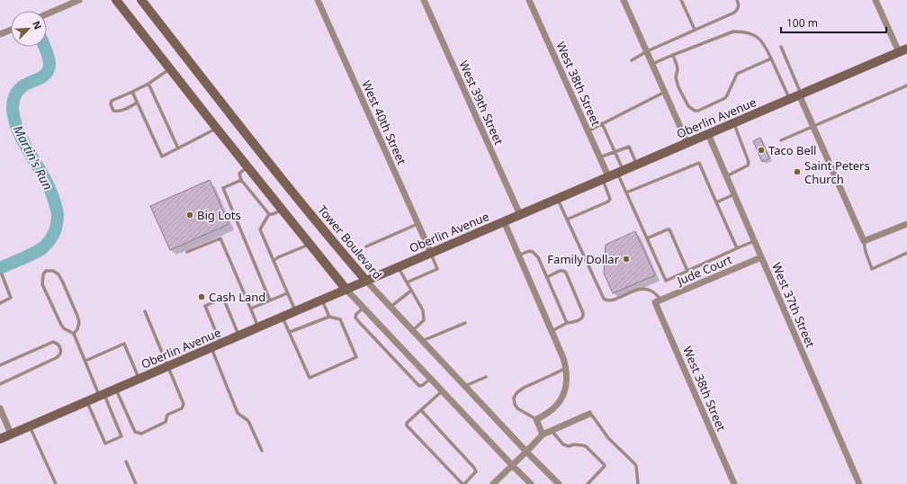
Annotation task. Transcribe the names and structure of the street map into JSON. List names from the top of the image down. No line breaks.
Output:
{"streets":{"street":["West 38th Street","West 39th Street","Oberlin Avenue","West 40th Street","Tower Boulevard","Jude Court","West 37th Street"]},"crossings":[["West 38th Street","Oberlin Avenue"],["West 38th Street","Jude Court"],["West 39th Street","Oberlin Avenue"],["Oberlin Avenue","West 40th Street"],["Oberlin Avenue","Tower Boulevard"],["Oberlin Avenue","West 37th Street"],["Jude Court","West 37th Street"]],"water":["Martin's Run"],"places":["Taco Bell","Saint Peters Church","Big Lots","Family Dollar","Cash Land"],"scale_bar":"100 m","north":"top right"}
